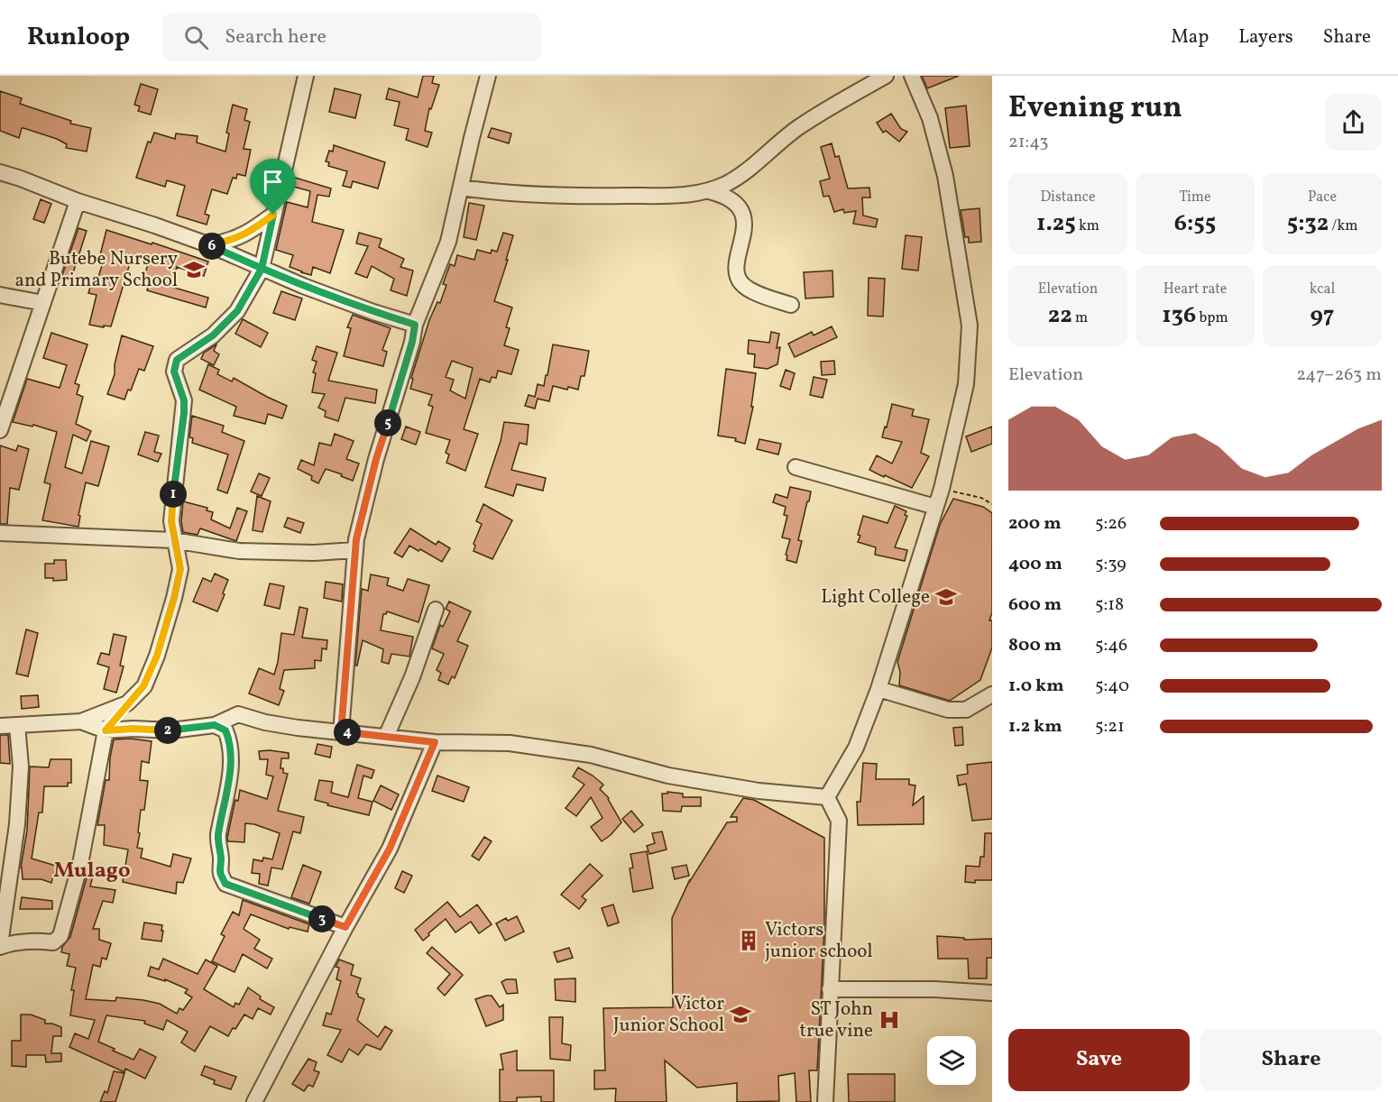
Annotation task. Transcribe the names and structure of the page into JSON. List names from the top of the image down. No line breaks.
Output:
{"districts":["Mulago"],"places":{"school or university":["Butebe Nursery and Primary School","Light College","Victor Junior School"],"building":["Victors junior school"],"hospital":["ST John true vine"]},"page":{"header":"Runloop","search":"Search here","nav":["Map","Layers","Share"],"heading":["Evening run","21:43"],"stats":[["Distance","1.25 km"],["Time","6:55"],["Pace","5:32 /km"],["Elevation","22 m"],["Heart rate","136 bpm"],["kcal","97"]],"pins":["6","5","1","2","4","3"],"chart":["Elevation","247–263 m"],"list":[{"name":"200 m","note":"5:26"},{"name":"400 m","note":"5:39"},{"name":"600 m","note":"5:18"},{"name":"800 m","note":"5:46"},{"name":"1.0 km","note":"5:40"},{"name":"1.2 km","note":"5:21"}],"buttons":["Save","Share"]}}
